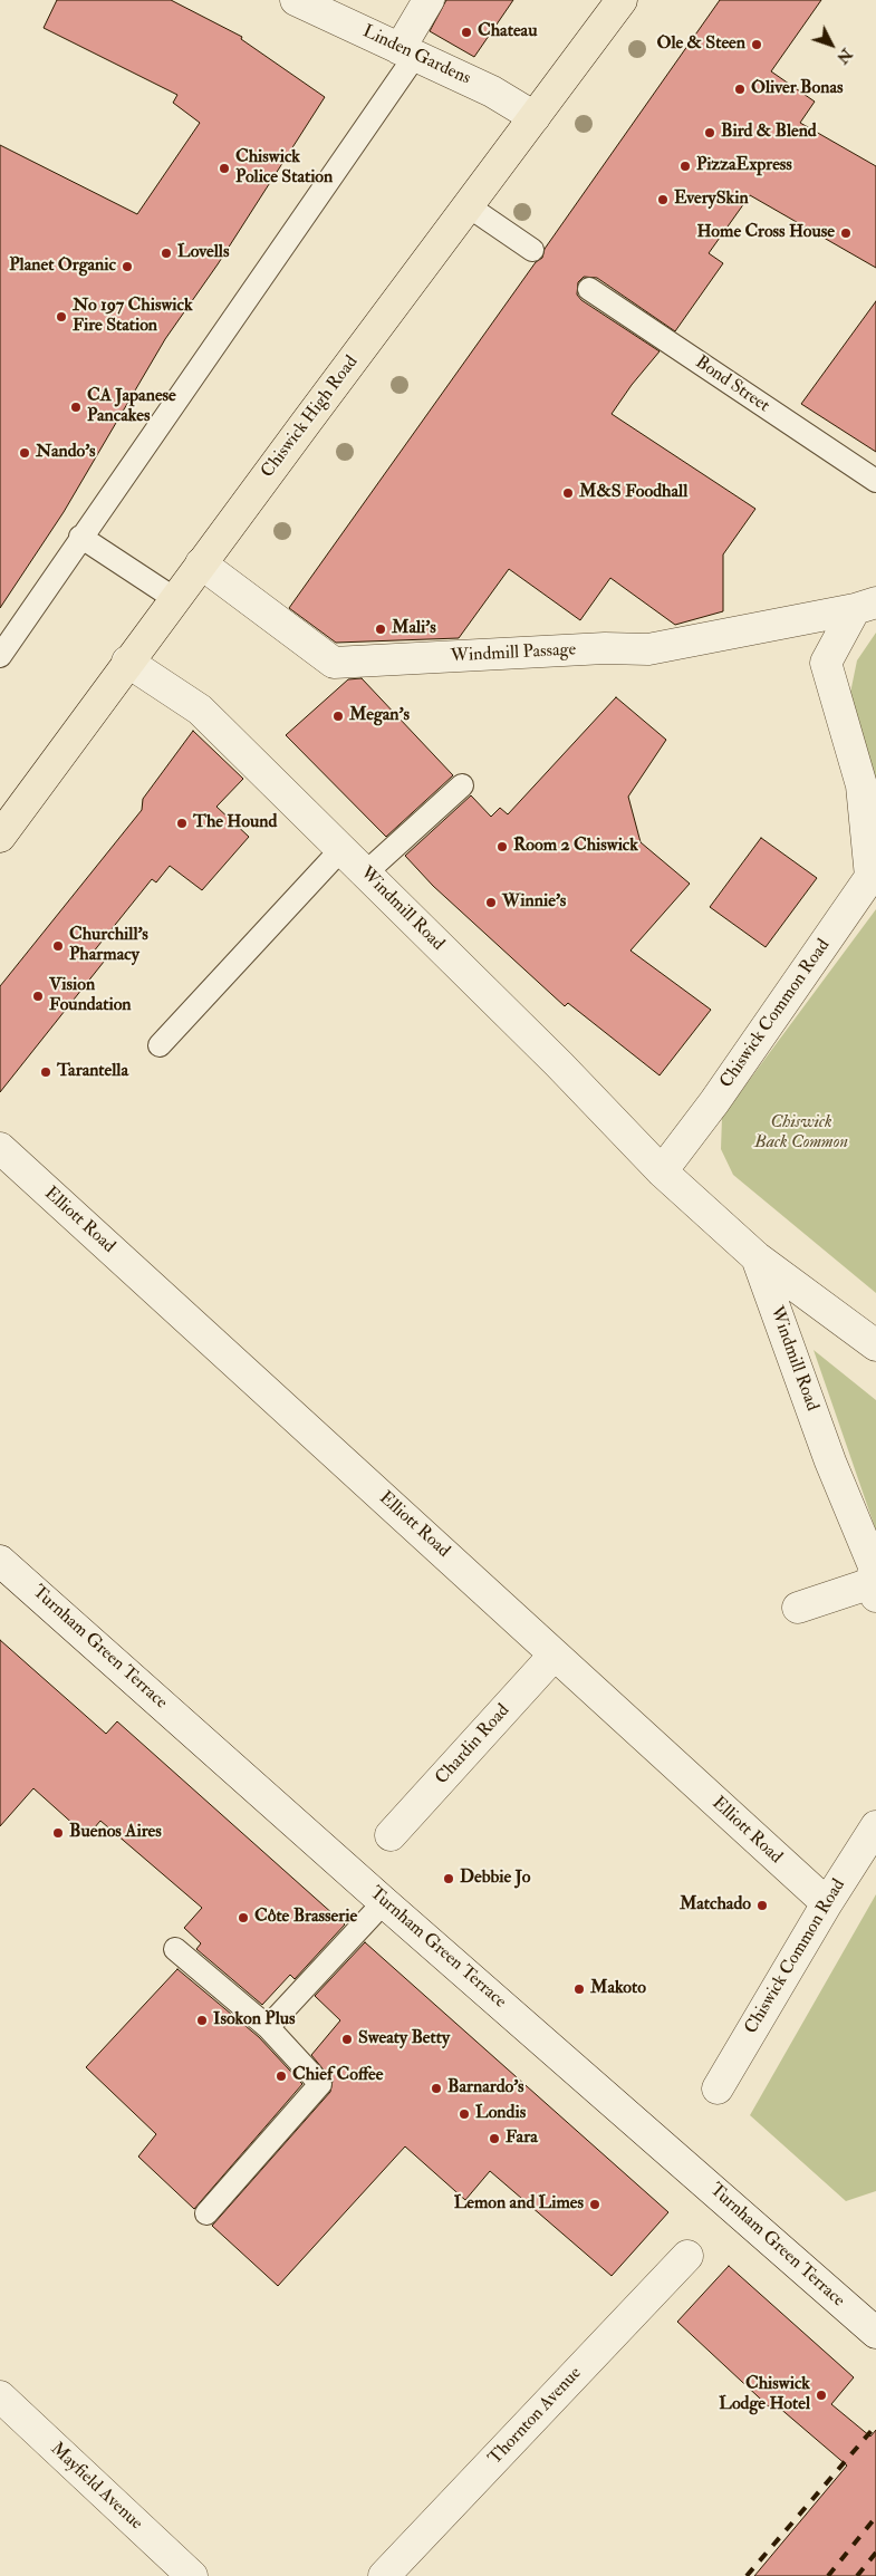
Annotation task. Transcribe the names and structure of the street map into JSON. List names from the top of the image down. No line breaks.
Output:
{"streets":{"main road":["Chiswick High Road"],"street":["Linden Gardens","Windmill Passage","Windmill Road","Chiswick Common Road","Elliott Road","Turnham Green Terrace","Chardin Road","Thornton Avenue","Mayfield Avenue"],"lane":["Bond Street"]},"crossings":[["Linden Gardens","Chiswick High Road"],["Chiswick High Road","Windmill Passage"],["Chiswick High Road","Windmill Road"],["Windmill Passage","Chiswick Common Road"],["Windmill Road","Chiswick Common Road"],["Chiswick Common Road","Elliott Road"],["Elliott Road","Chardin Road"]],"parks":["Chiswick Back Common"],"places":["Chateau","Ole & Steen","Oliver Bonas","Bird & Blend","PizzaExpress","Chiswick Police Station","EverySkin","Home Cross House","Lovells","Planet Organic","No 197 Chiswick Fire Station","CA Japanese Pancakes","Nando's","M&S Foodhall","Mali's","Megan's","The Hound","Room 2 Chiswick","Winnie's","Churchill's Pharmacy","Vision Foundation","Tarantella","Buenos Aires","Debbie Jo","Matchado","Côte Brasserie","Makoto","Isokon Plus","Sweaty Betty","Chief Coffee","Barnardo's","Londis","Fara","Lemon and Limes","Chiswick Lodge Hotel"],"north":"bottom right"}
